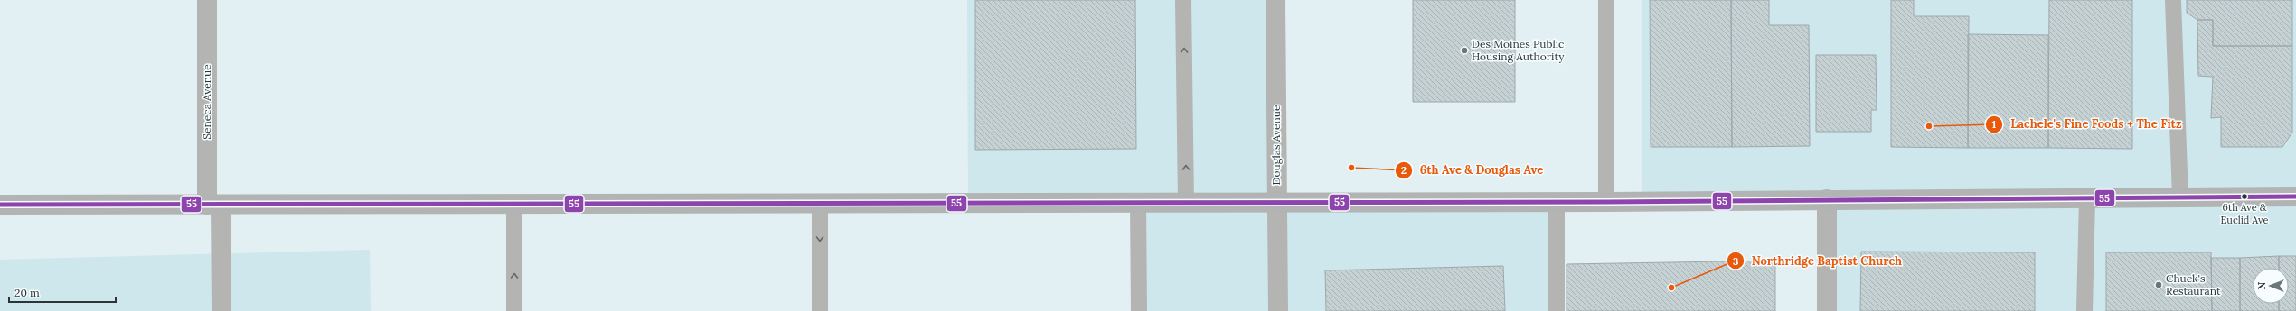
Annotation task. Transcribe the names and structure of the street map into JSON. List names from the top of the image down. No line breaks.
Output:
{"streets":{"street":["Seneca Avenue","Douglas Avenue"]},"places":["Des Moines Public Housing Authority","Lachele's Fine Foods + The Fitz","6th Ave & Douglas Ave","6th Ave & Euclid Ave","Chuck's Restaurant","Northridge Baptist Church"],"lines":["transit line 55"],"scale_bar":"20 m","north":"left"}
